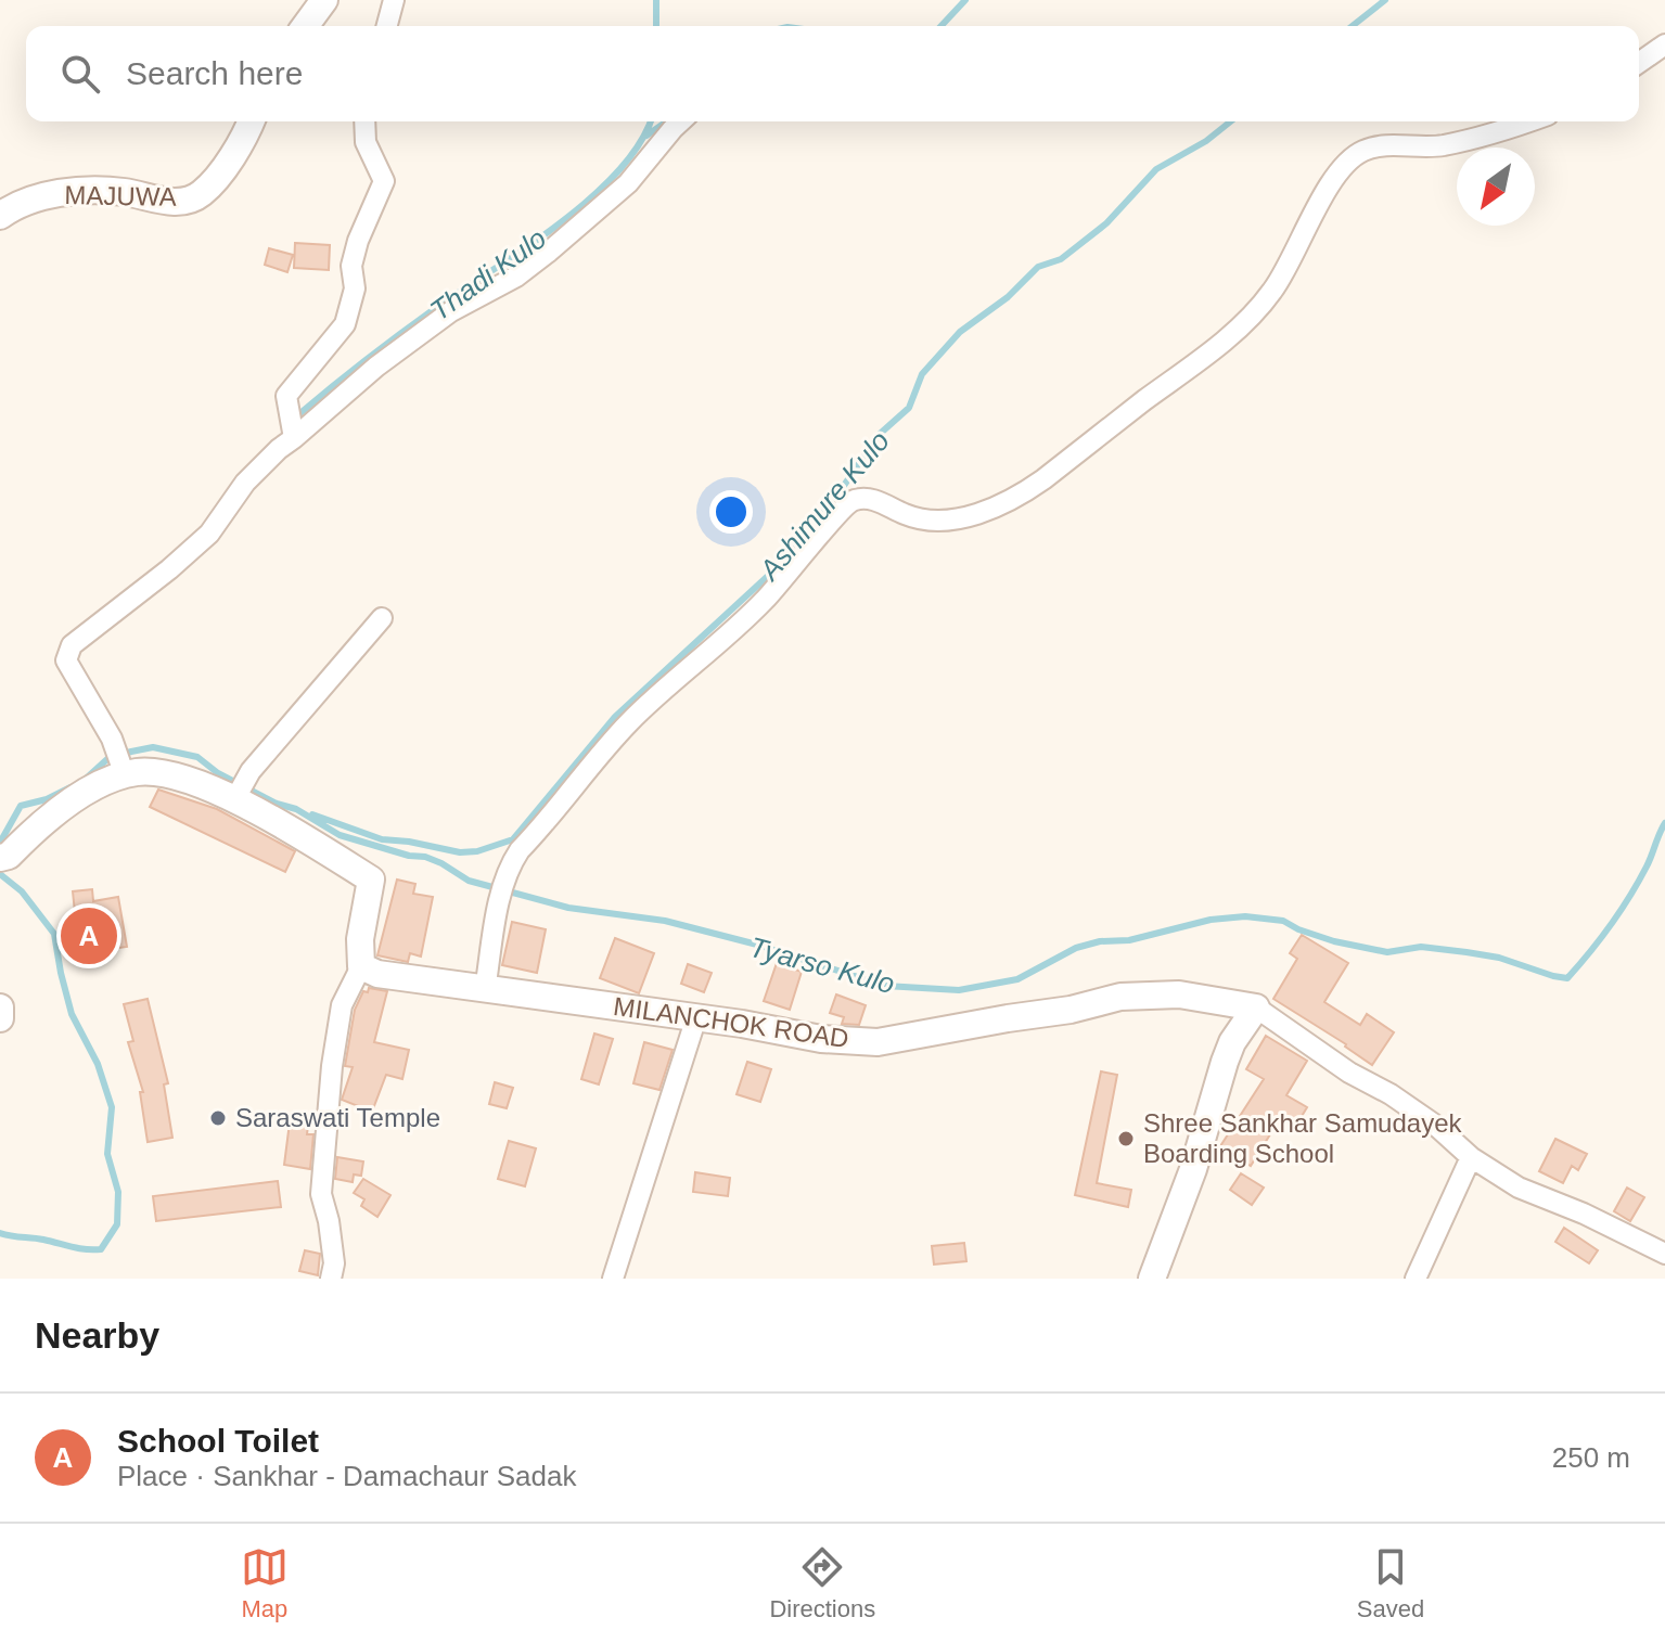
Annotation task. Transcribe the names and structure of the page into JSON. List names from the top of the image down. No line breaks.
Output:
{"streets":{"street":["MAJUWA","MILANCHOK ROAD"]},"water":["Thadi Kulo","Ashimure Kulo","Tyarso Kulo"],"places":["Saraswati Temple","Shree Sankhar Samudayek Boarding School"],"north":"bottom left","page":{"search":"Search here","pins":"A","heading":"Nearby","list":[{"mark":"A","name":"School Toilet","note":"Place · Sankhar - Damachaur Sadak","value":"250 m"}],"nav":["Map","Directions","Saved"]}}
